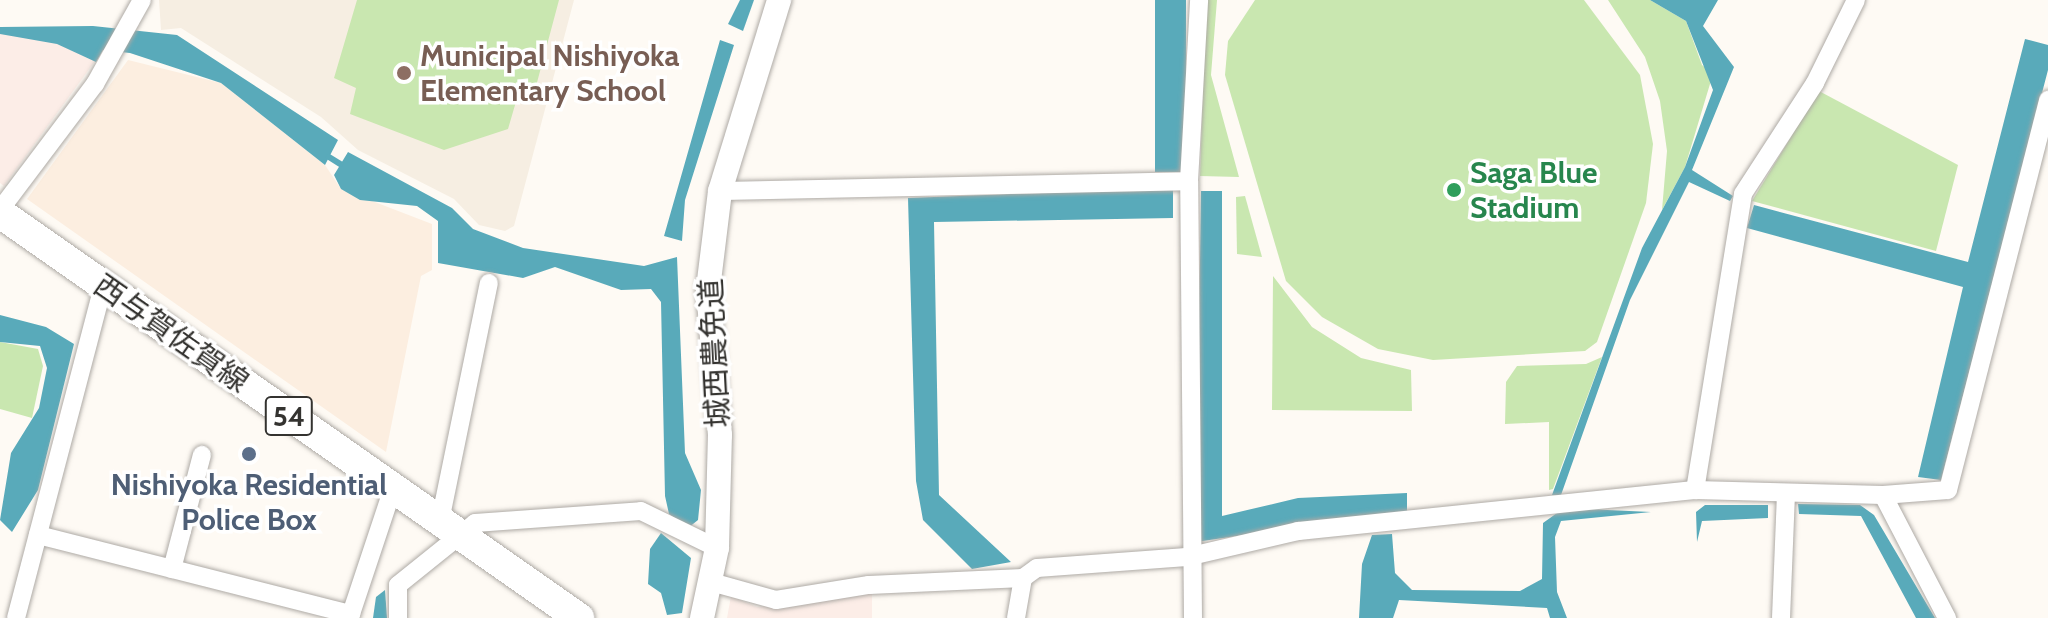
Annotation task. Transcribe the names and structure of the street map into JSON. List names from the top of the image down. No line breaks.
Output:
{"streets":{"main road":["西与賀佐賀線","54"],"street":["城西農免道"]},"places":["Municipal Nishiyoka Elementary School","Saga Blue Stadium","Nishiyoka Residential Police Box"]}
